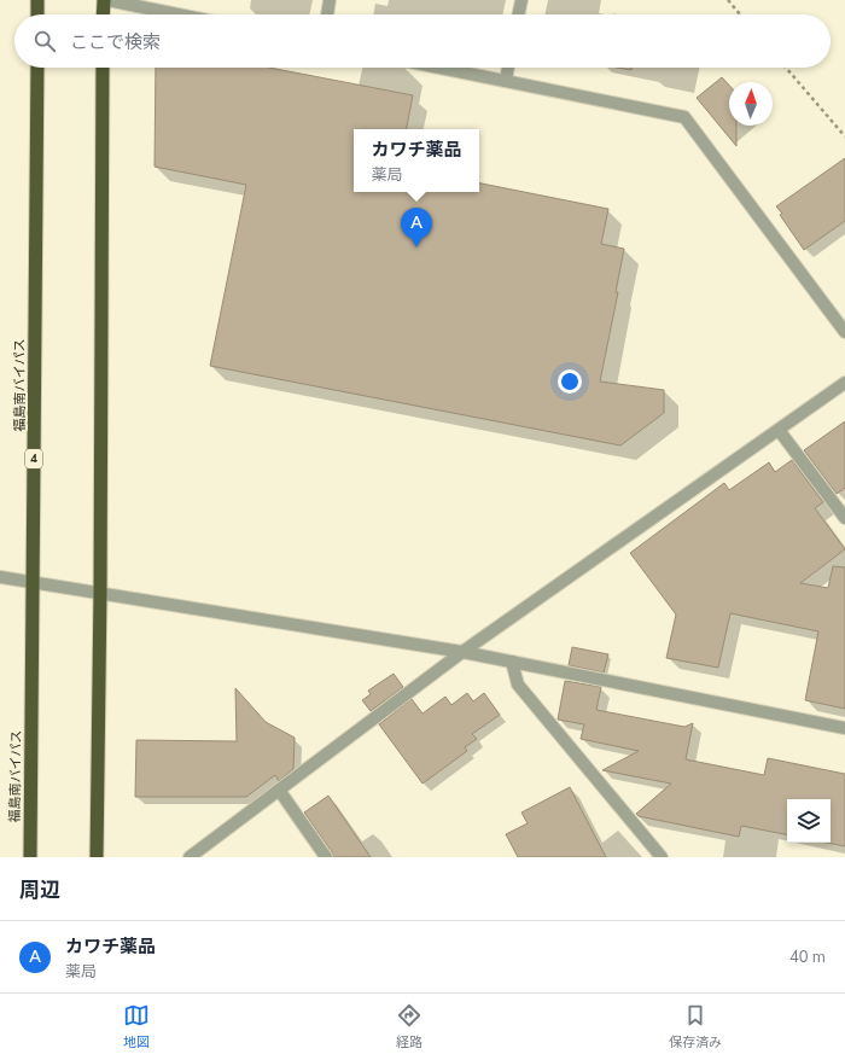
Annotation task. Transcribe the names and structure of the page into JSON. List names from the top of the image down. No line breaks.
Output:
{"streets":{"highway":["福島南バイパス","4"]},"north":"top","page":{"search":"ここで検索","popup":["カワチ薬品","薬局"],"pins":"A","heading":"周辺","list":[{"mark":"A","name":"カワチ薬品","note":"薬局","value":"40 m"}],"nav":["地図","経路","保存済み"]}}
